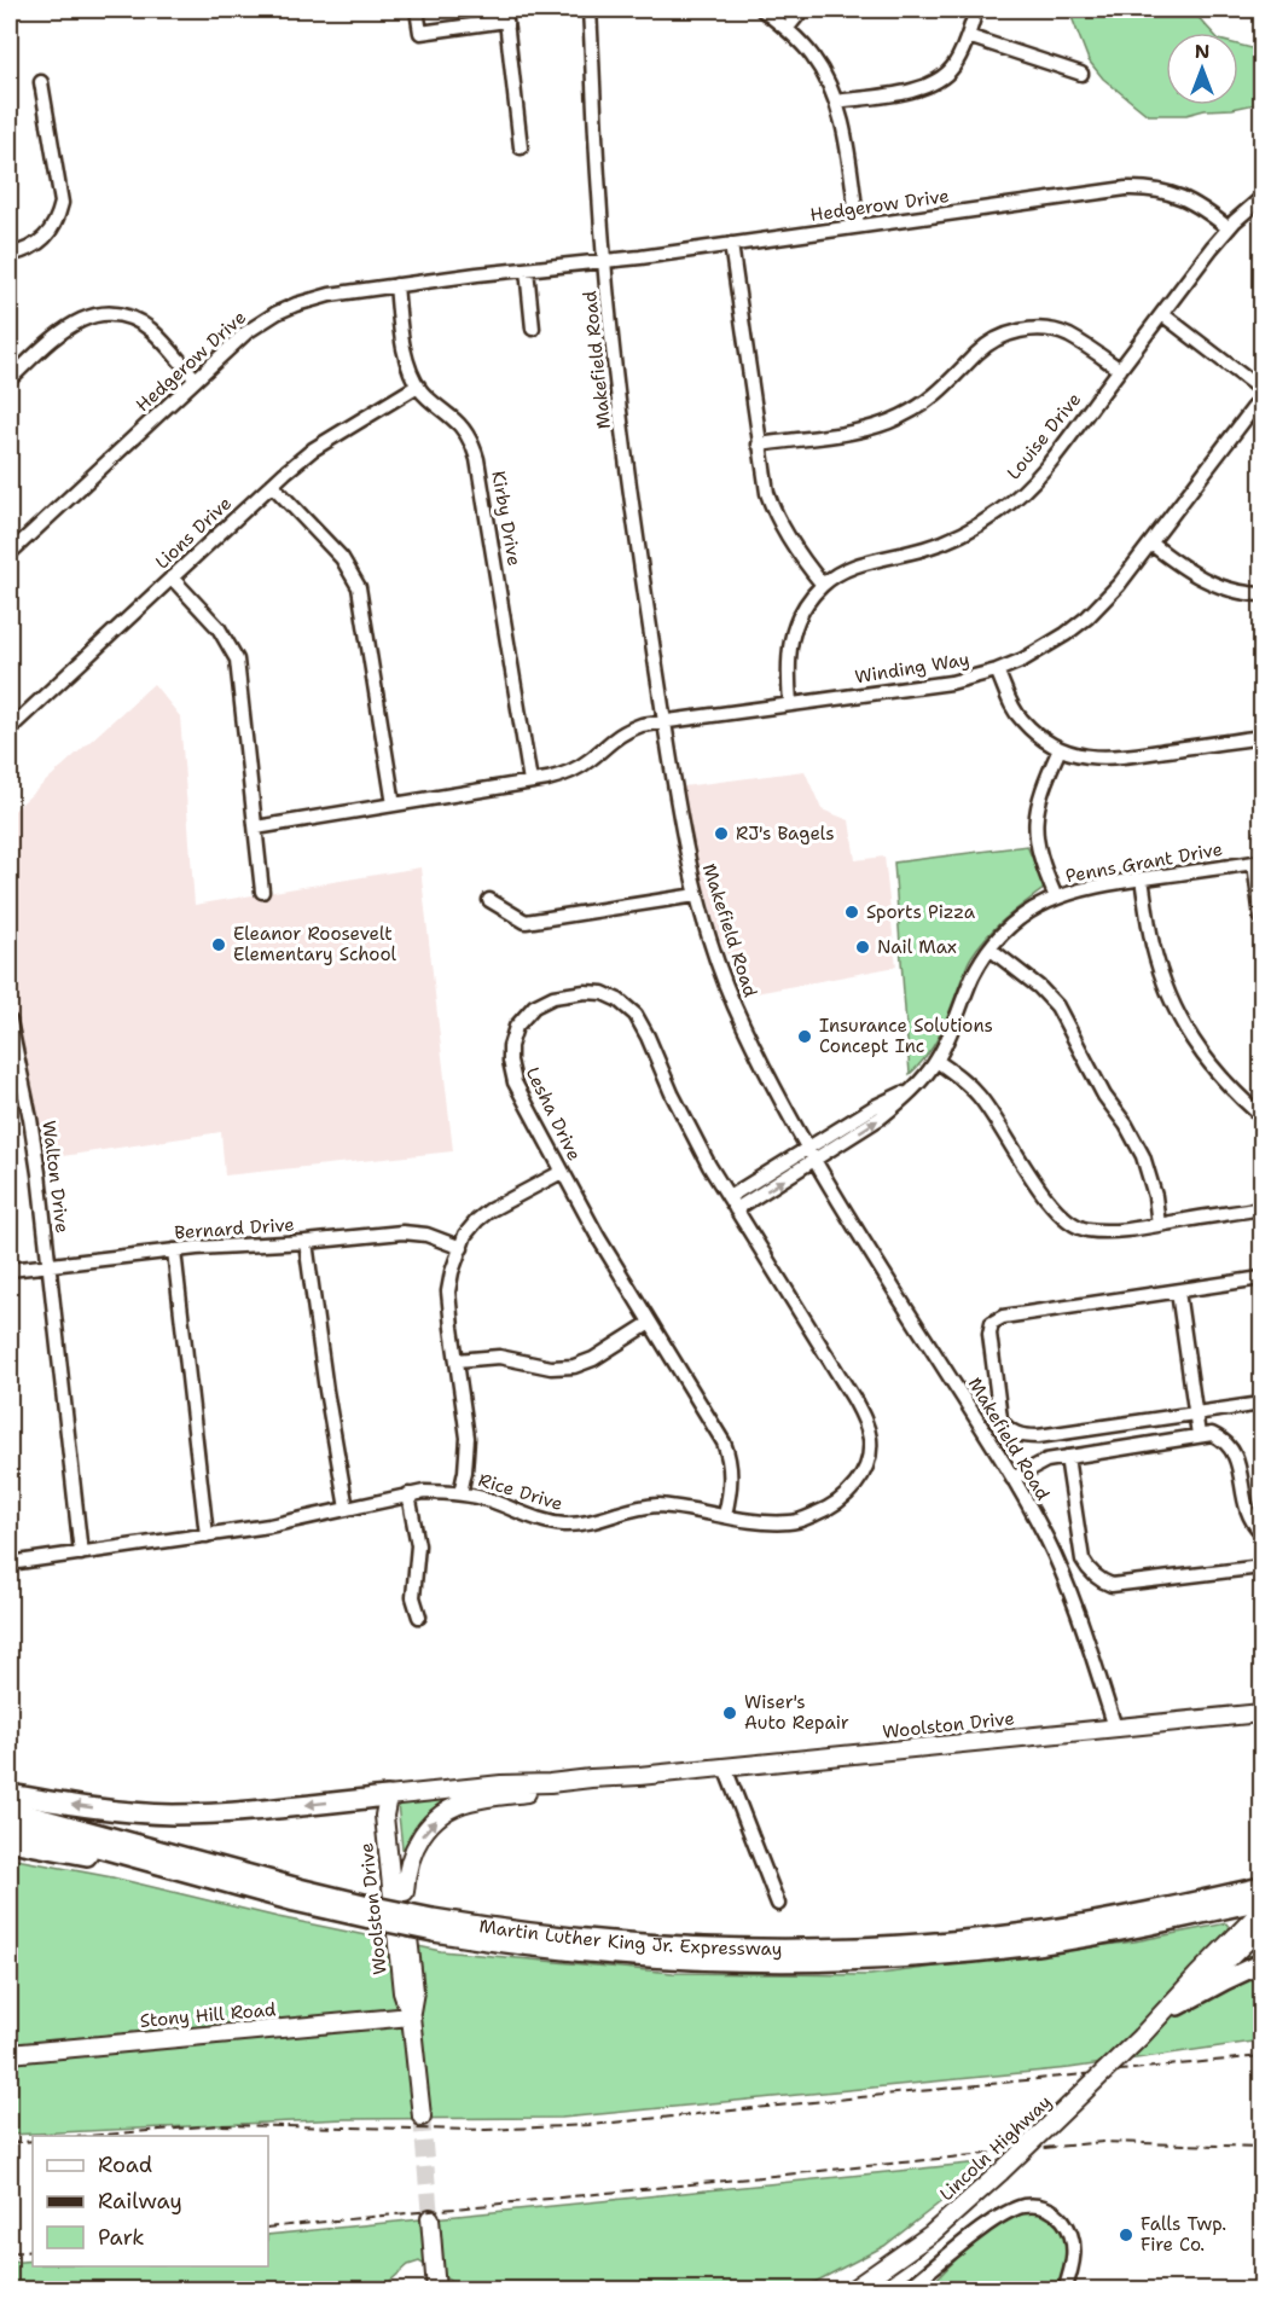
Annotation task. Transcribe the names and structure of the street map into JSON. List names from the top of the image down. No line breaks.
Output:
{"streets":{"highway":["Martin Luther King Jr. Expressway"],"main road":["Woolston Drive","Stony Hill Road","Lincoln Highway"],"street":["Hedgerow Drive","Makefield Road","Louise Drive","Kirby Drive","Lions Drive","Winding Way","Penns Grant Drive","Lesha Drive","Walton Drive","Bernard Drive","Rice Drive"]},"crossings":[["Hedgerow Drive","Makefield Road"],["Hedgerow Drive","Louise Drive"],["Hedgerow Drive","Kirby Drive"],["Makefield Road","Winding Way"],["Makefield Road","Penns Grant Drive"],["Makefield Road","Woolston Drive"],["Louise Drive","Winding Way"],["Kirby Drive","Lions Drive"],["Kirby Drive","Winding Way"],["Lesha Drive","Rice Drive"],["Walton Drive","Bernard Drive"],["Walton Drive","Rice Drive"],["Woolston Drive","Stony Hill Road"]],"places":["RJ's Bagels","Sports Pizza","Eleanor Roosevelt Elementary School","Nail Max","Insurance Solutions Concept Inc","Wiser's Auto Repair","Falls Twp. Fire Co."],"legend":["Road","Railway","Park"],"north":"top"}
